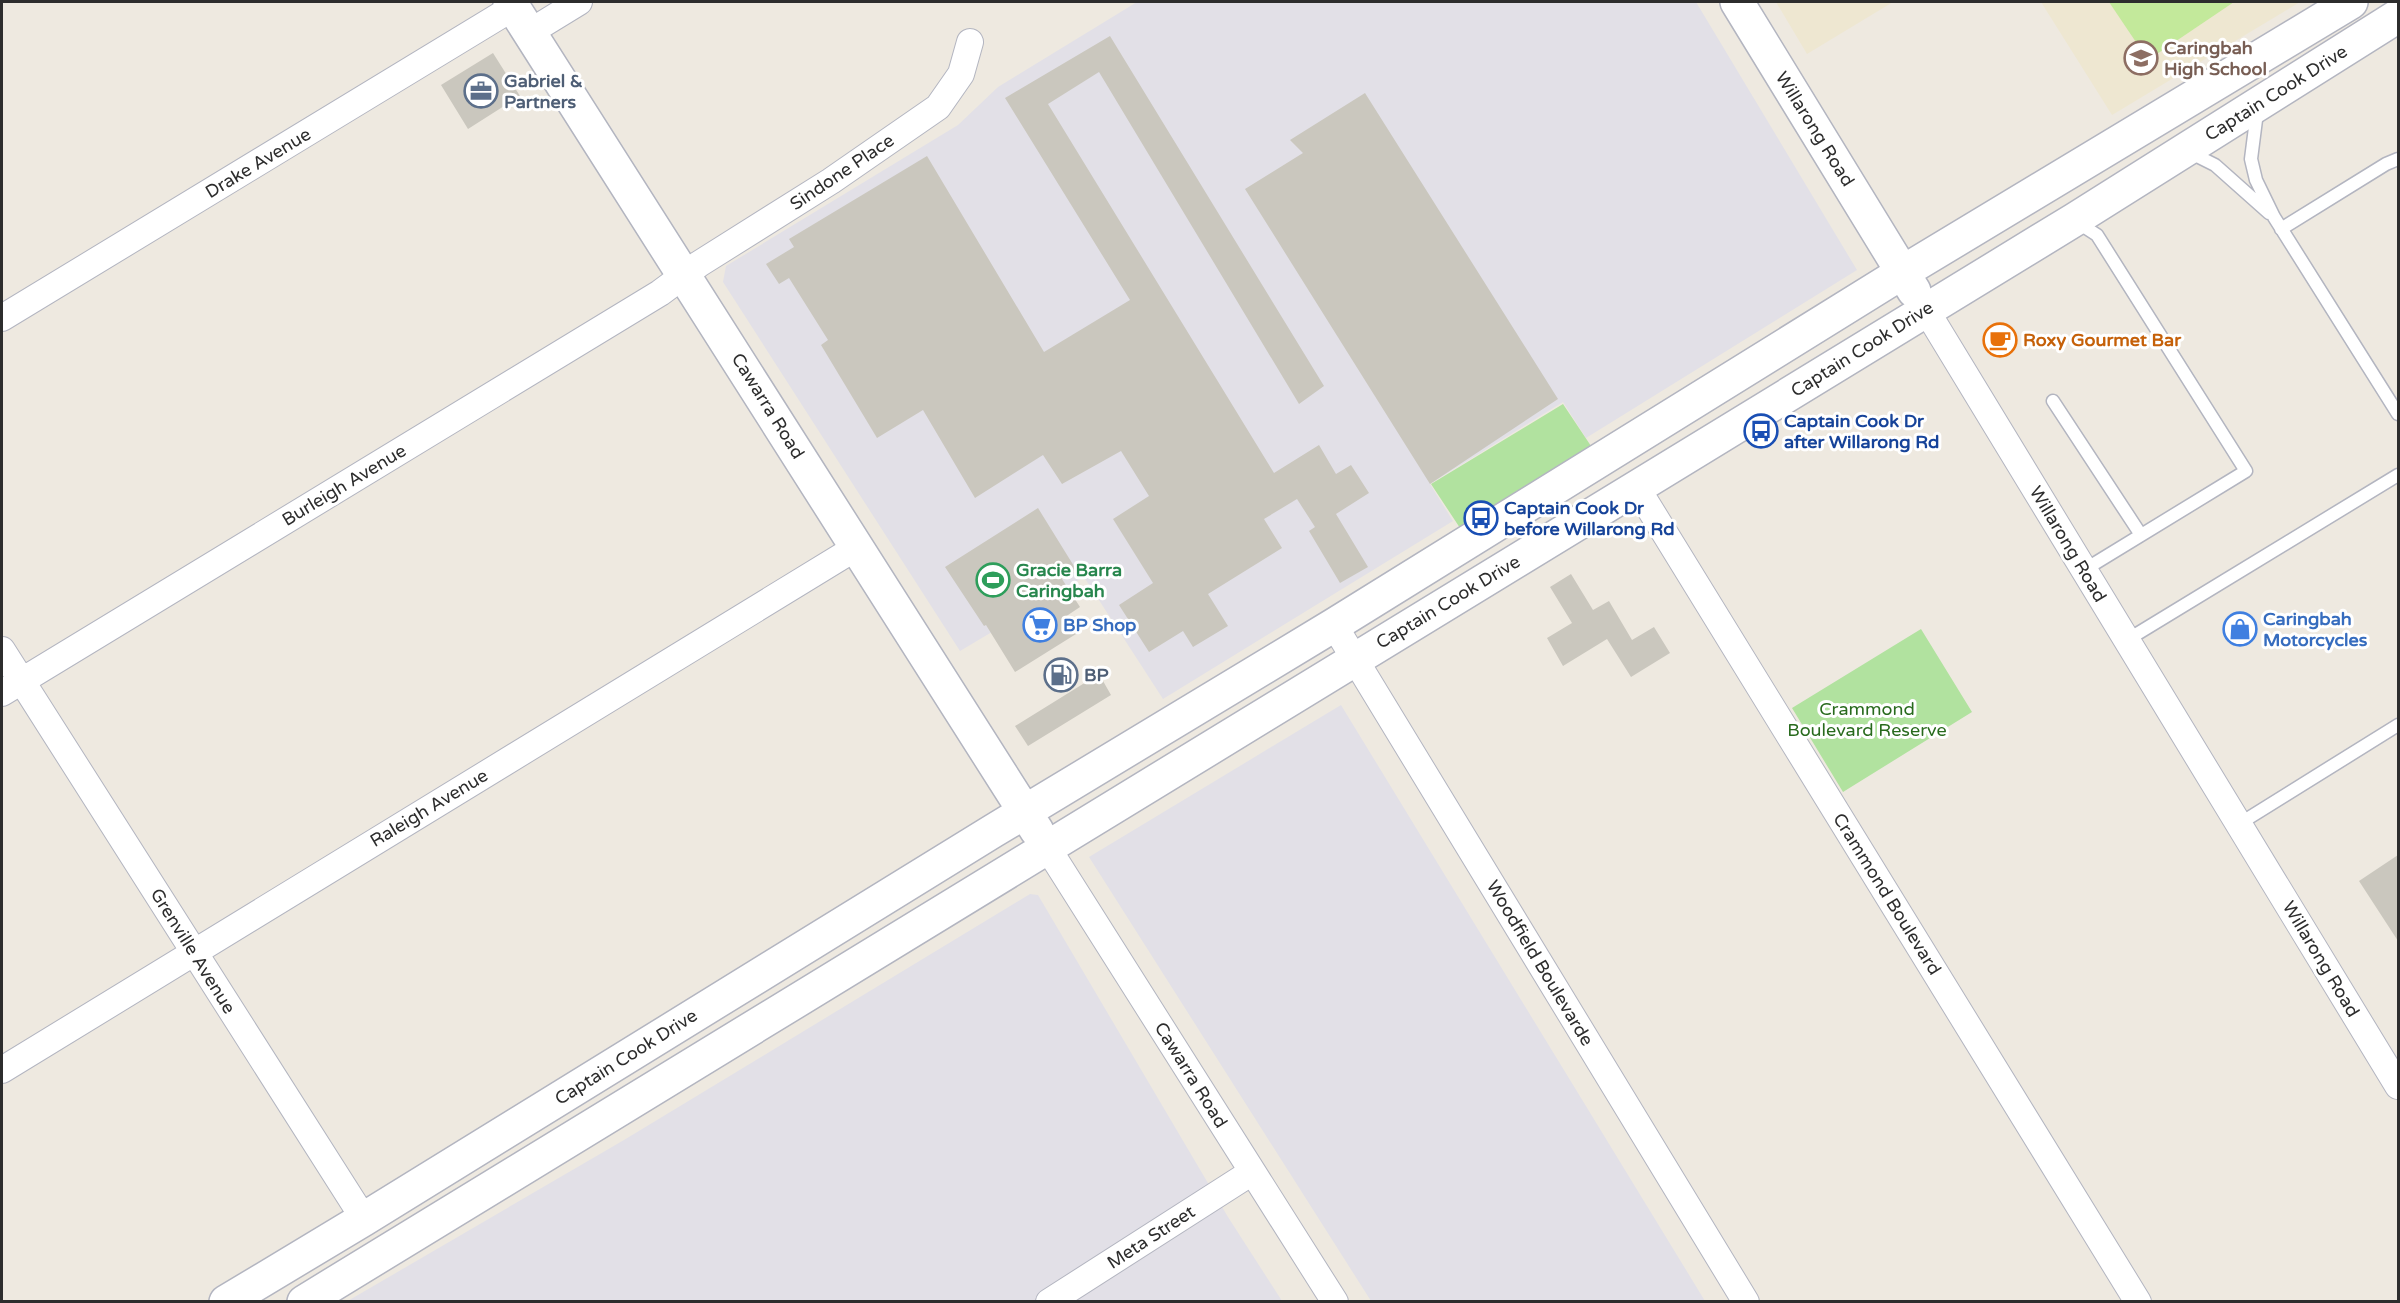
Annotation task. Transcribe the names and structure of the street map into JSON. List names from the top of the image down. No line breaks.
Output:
{"streets":{"main road":["Captain Cook Drive","Willarong Road","Cawarra Road","Grenville Avenue"],"street":["Drake Avenue","Sindone Place","Burleigh Avenue","Raleigh Avenue","Crammond Boulevard","Woodfield Boulevarde","Meta Street"]},"crossings":[["Captain Cook Drive","Willarong Road"],["Captain Cook Drive","Cawarra Road"],["Captain Cook Drive","Crammond Boulevard"],["Captain Cook Drive","Grenville Avenue"],["Captain Cook Drive","Woodfield Boulevarde"],["Drake Avenue","Cawarra Road"],["Sindone Place","Cawarra Road"],["Sindone Place","Burleigh Avenue"],["Cawarra Road","Burleigh Avenue"],["Cawarra Road","Raleigh Avenue"],["Cawarra Road","Meta Street"],["Burleigh Avenue","Grenville Avenue"],["Raleigh Avenue","Grenville Avenue"]],"parks":["Crammond Boulevard Reserve"],"places":{"school or university":["Caringbah High School"],"office":["Gabriel & Partners"],"cafe":["Roxy Gourmet Bar"],"bus stop":["Captain Cook Dr after Willarong Rd","Captain Cook Dr before Willarong Rd"],"sports":["Gracie Barra Caringbah"],"supermarket":["BP Shop"],"shop":["Caringbah Motorcycles"],"fuel station":["BP"]}}
